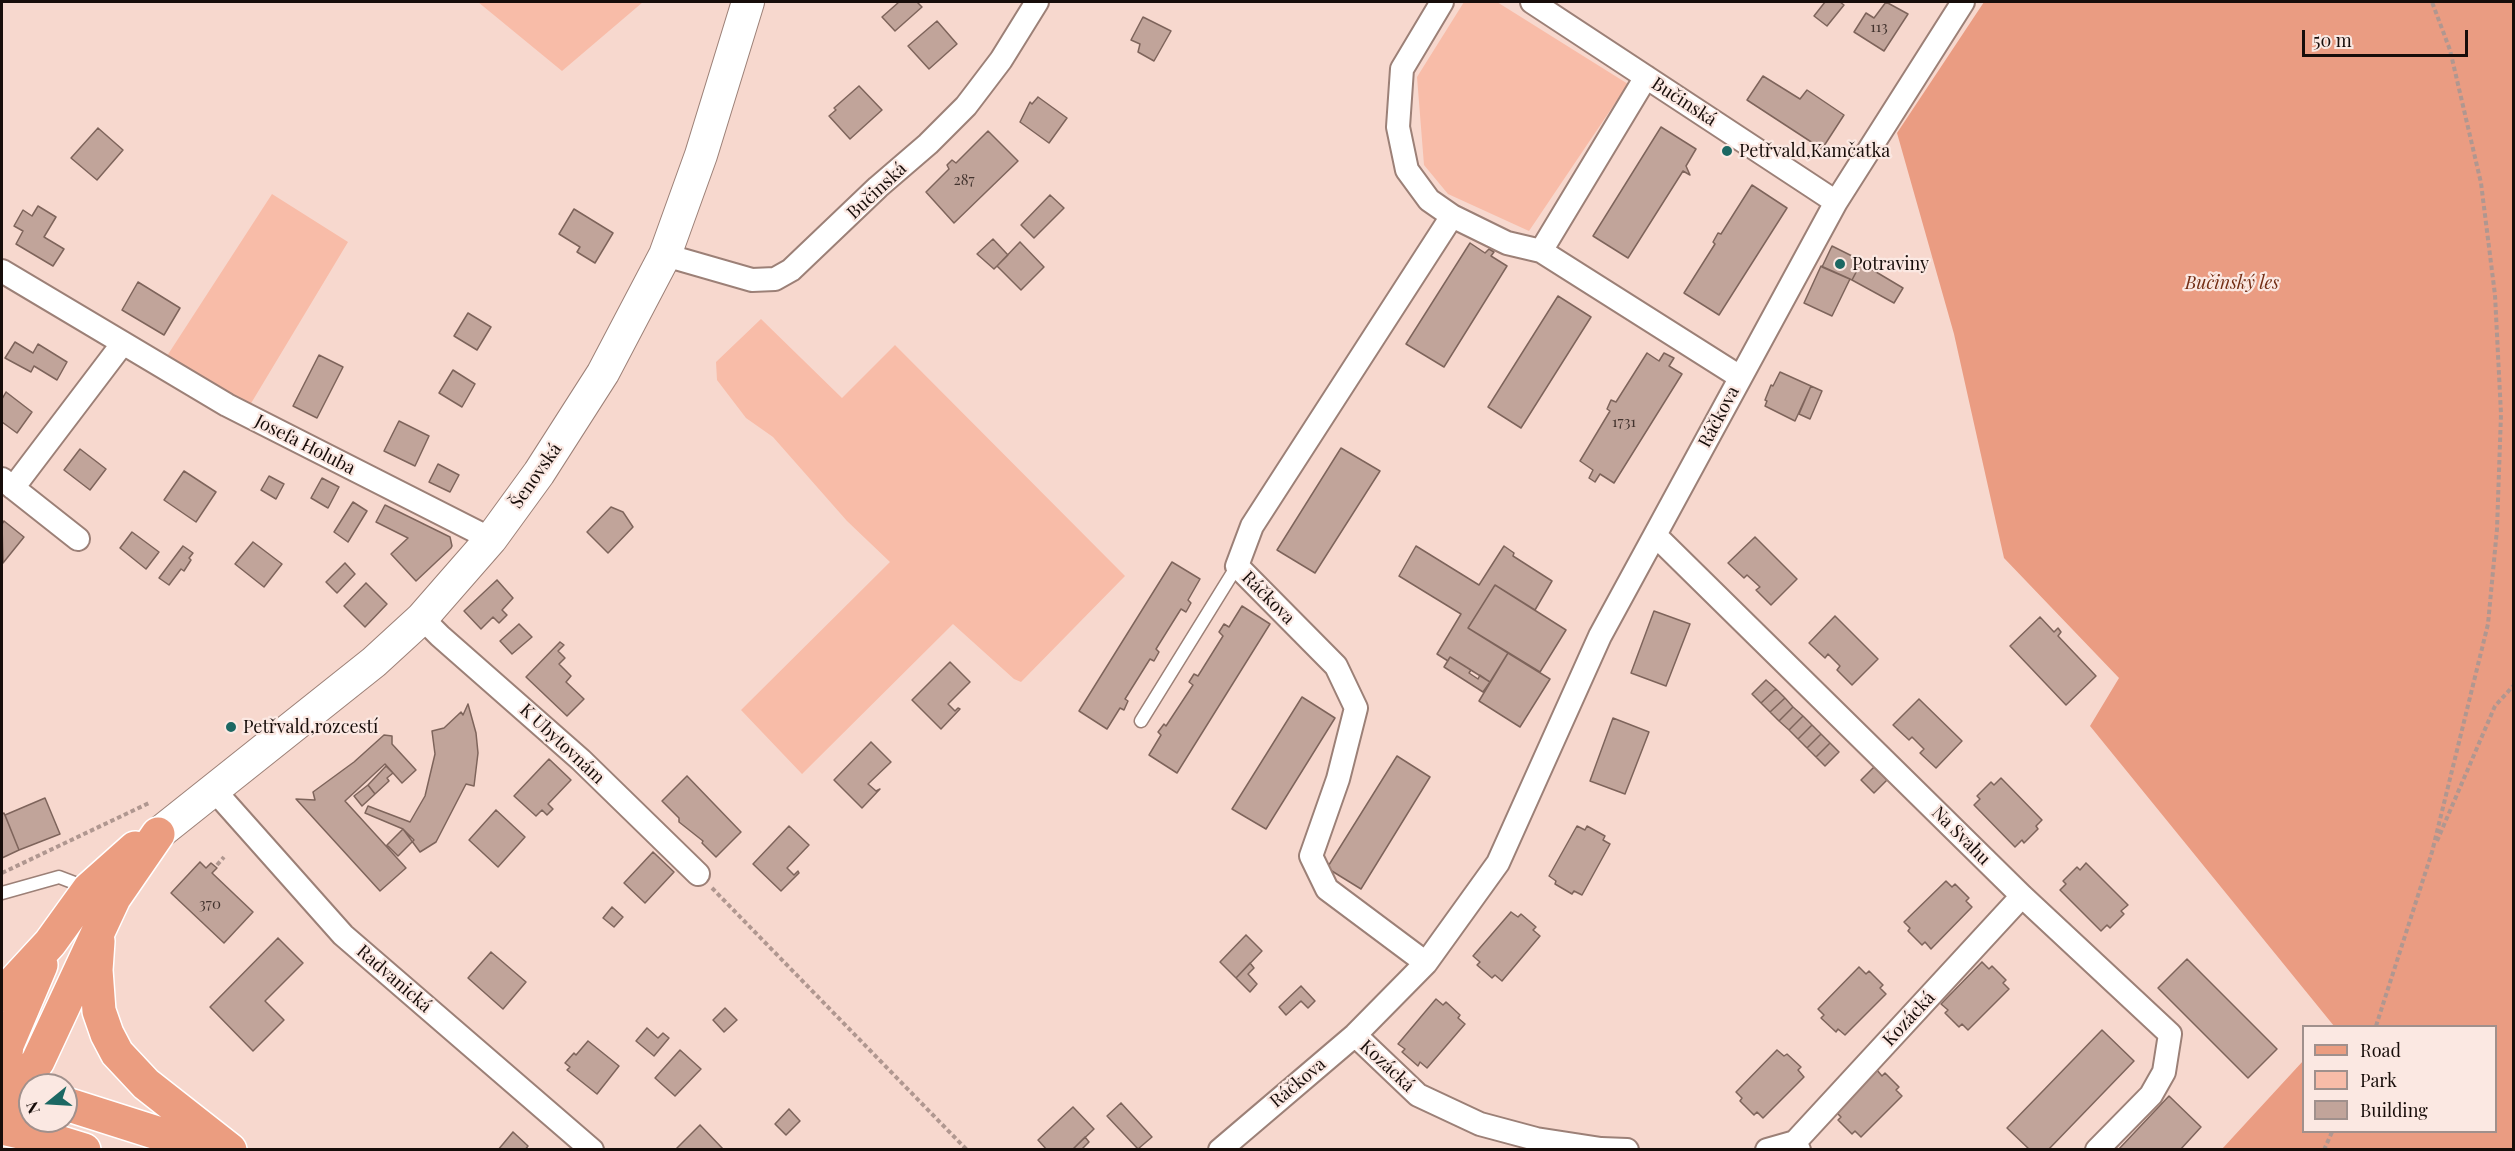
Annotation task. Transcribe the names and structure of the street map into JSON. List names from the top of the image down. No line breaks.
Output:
{"streets":{"main road":["Šenovská"],"street":["Bučinská","Ráčkova","Josefa Holuba","K Ubytovnám","Na Svahu","Radvanická","Kozácká"]},"crossings":[["Bučinská","Ráčkova"],["Bučinská","Šenovská"],["Ráčkova","Na Svahu"],["Ráčkova","Kozácká"],["Josefa Holuba","Šenovská"],["Šenovská","K Ubytovnám"],["Šenovská","Radvanická"],["Na Svahu","Kozácká"]],"parks":["Bučinský les"],"places":["Petřvald,Kamčatka","Potraviny","Petřvald,rozcestí"],"house_numbers":["113","287","1731","370"],"legend":["Road","Park","Building"],"scale_bar":"50 m","north":"left"}
